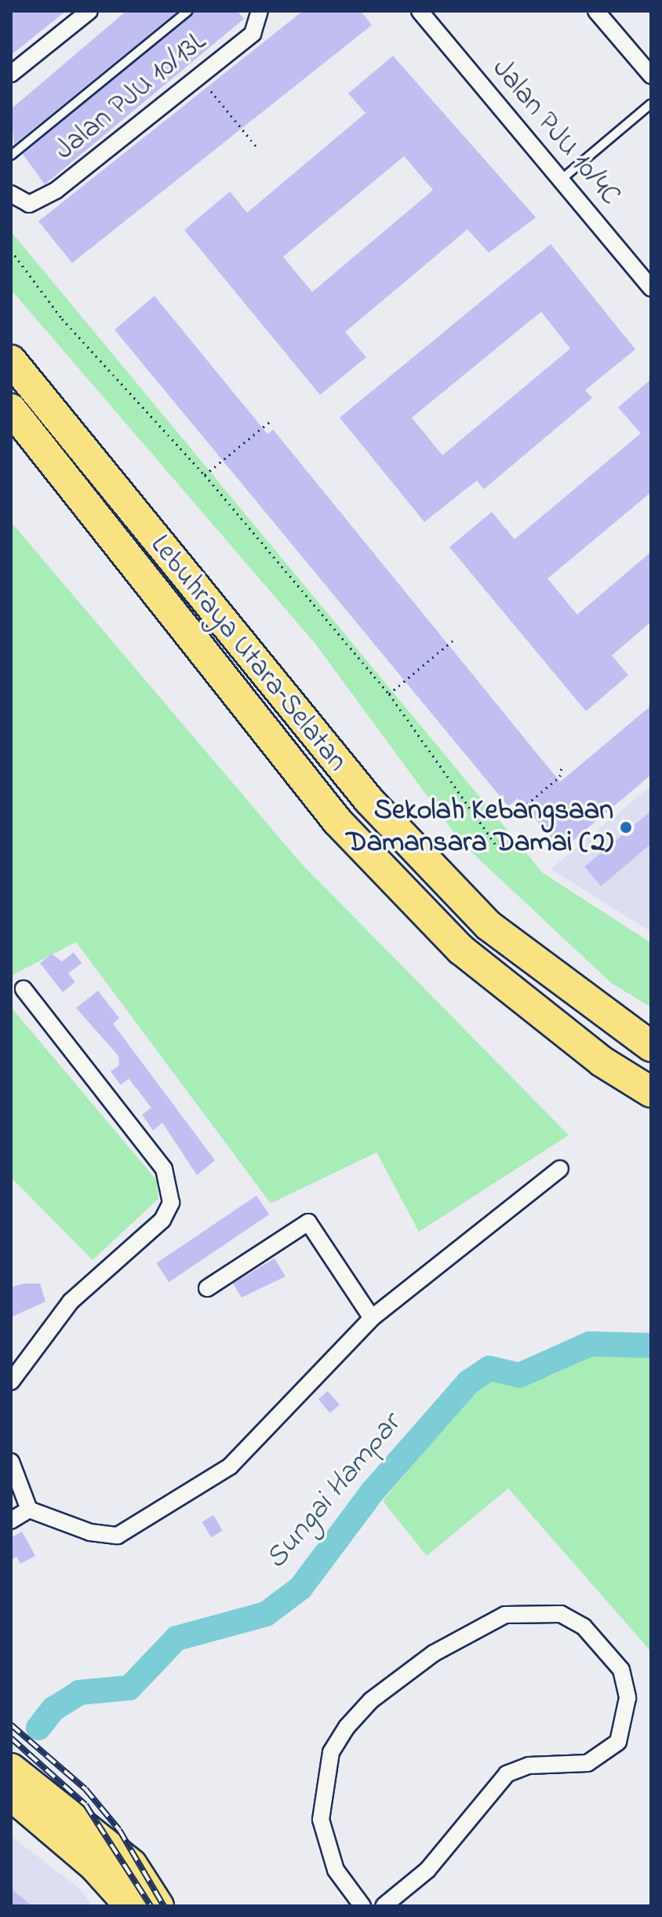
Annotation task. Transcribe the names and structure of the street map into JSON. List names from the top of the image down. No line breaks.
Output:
{"streets":{"highway":["Lebuhraya Utara–Selatan"],"street":["Jalan PJU 10/13L","Jalan PJU 10/4C"]},"water":["Sungai Hampar"],"places":["Sekolah Kebangsaan Damansara Damai (2)"]}
